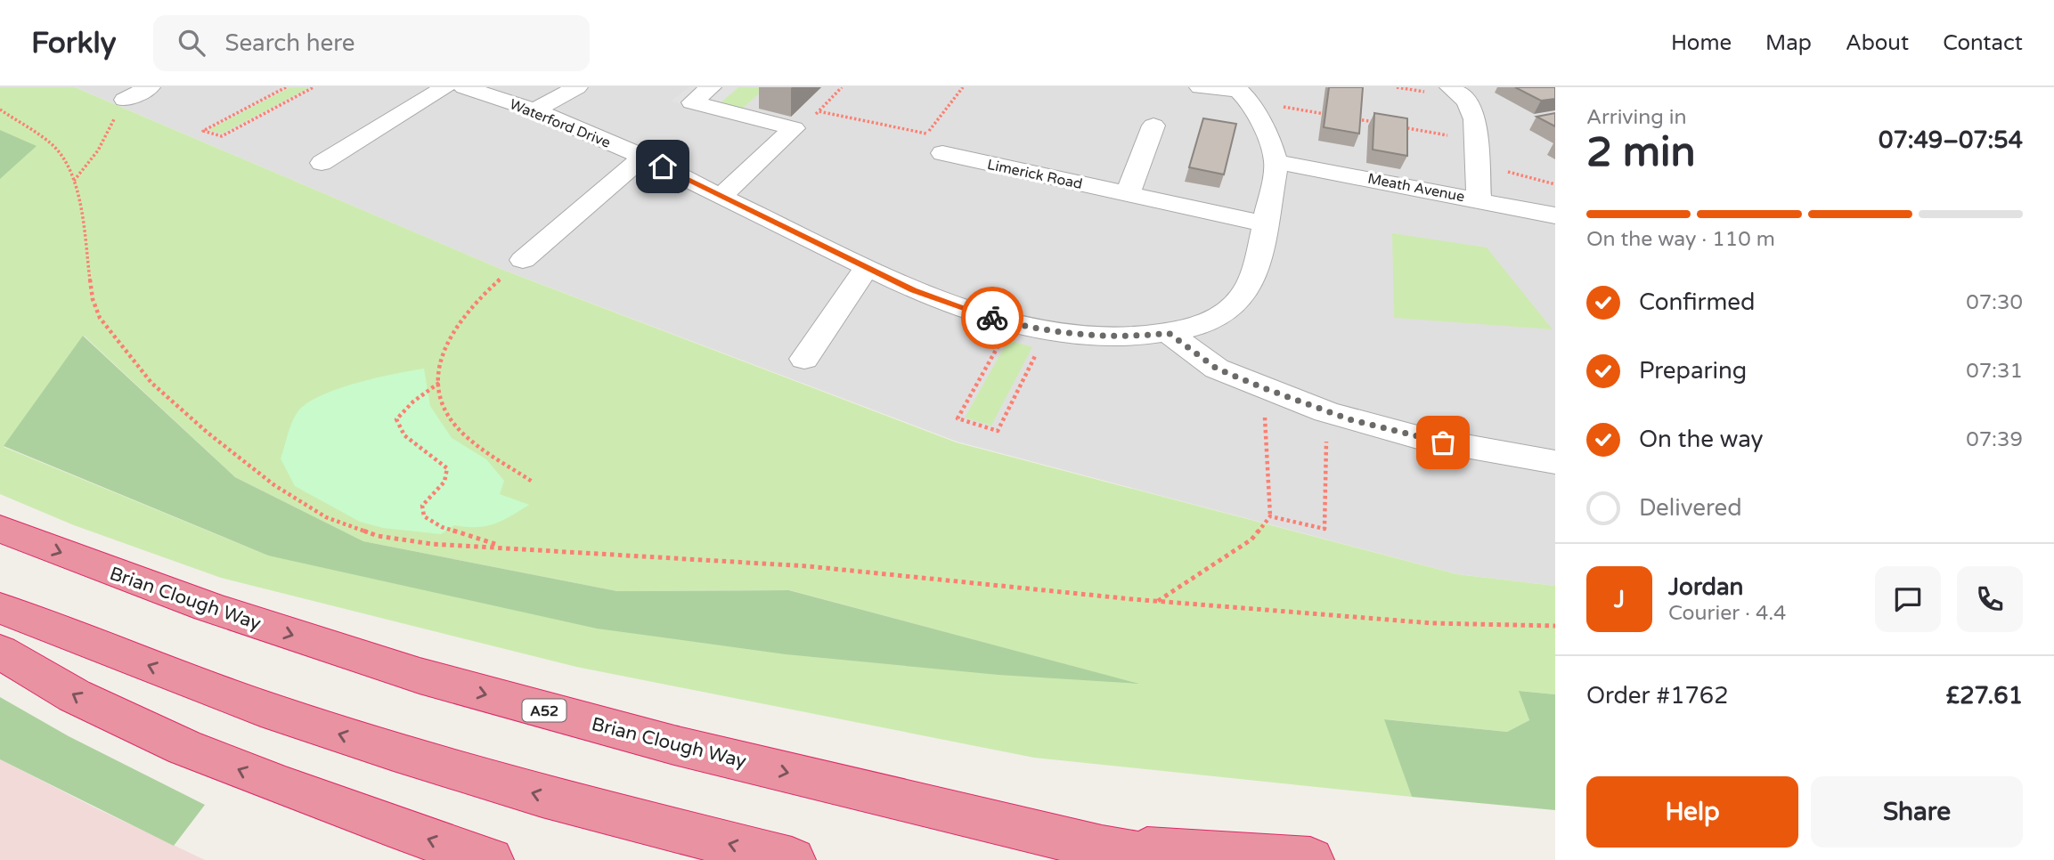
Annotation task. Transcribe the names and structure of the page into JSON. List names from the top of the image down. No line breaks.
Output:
{"streets":{"highway":["Brian Clough Way","A52"],"street":["Waterford Drive","Limerick Road","Meath Avenue"]},"crossings":[["Waterford Drive","Limerick Road"],["Waterford Drive","Meath Avenue"]],"page":{"header":"Forkly","search":"Search here","nav":["Home","Map","About","Contact"],"heading":["2 min","Arriving in","07:49–07:54"],"panel":["Jordan","Courier · 4.4","Order #1762","£27.61"],"bar":"On the way · 110 m","list":[["Confirmed","07:30"],["Preparing","07:31"],["On the way","07:39"],"Delivered"],"round":"J","buttons":["Help","Share"]}}
